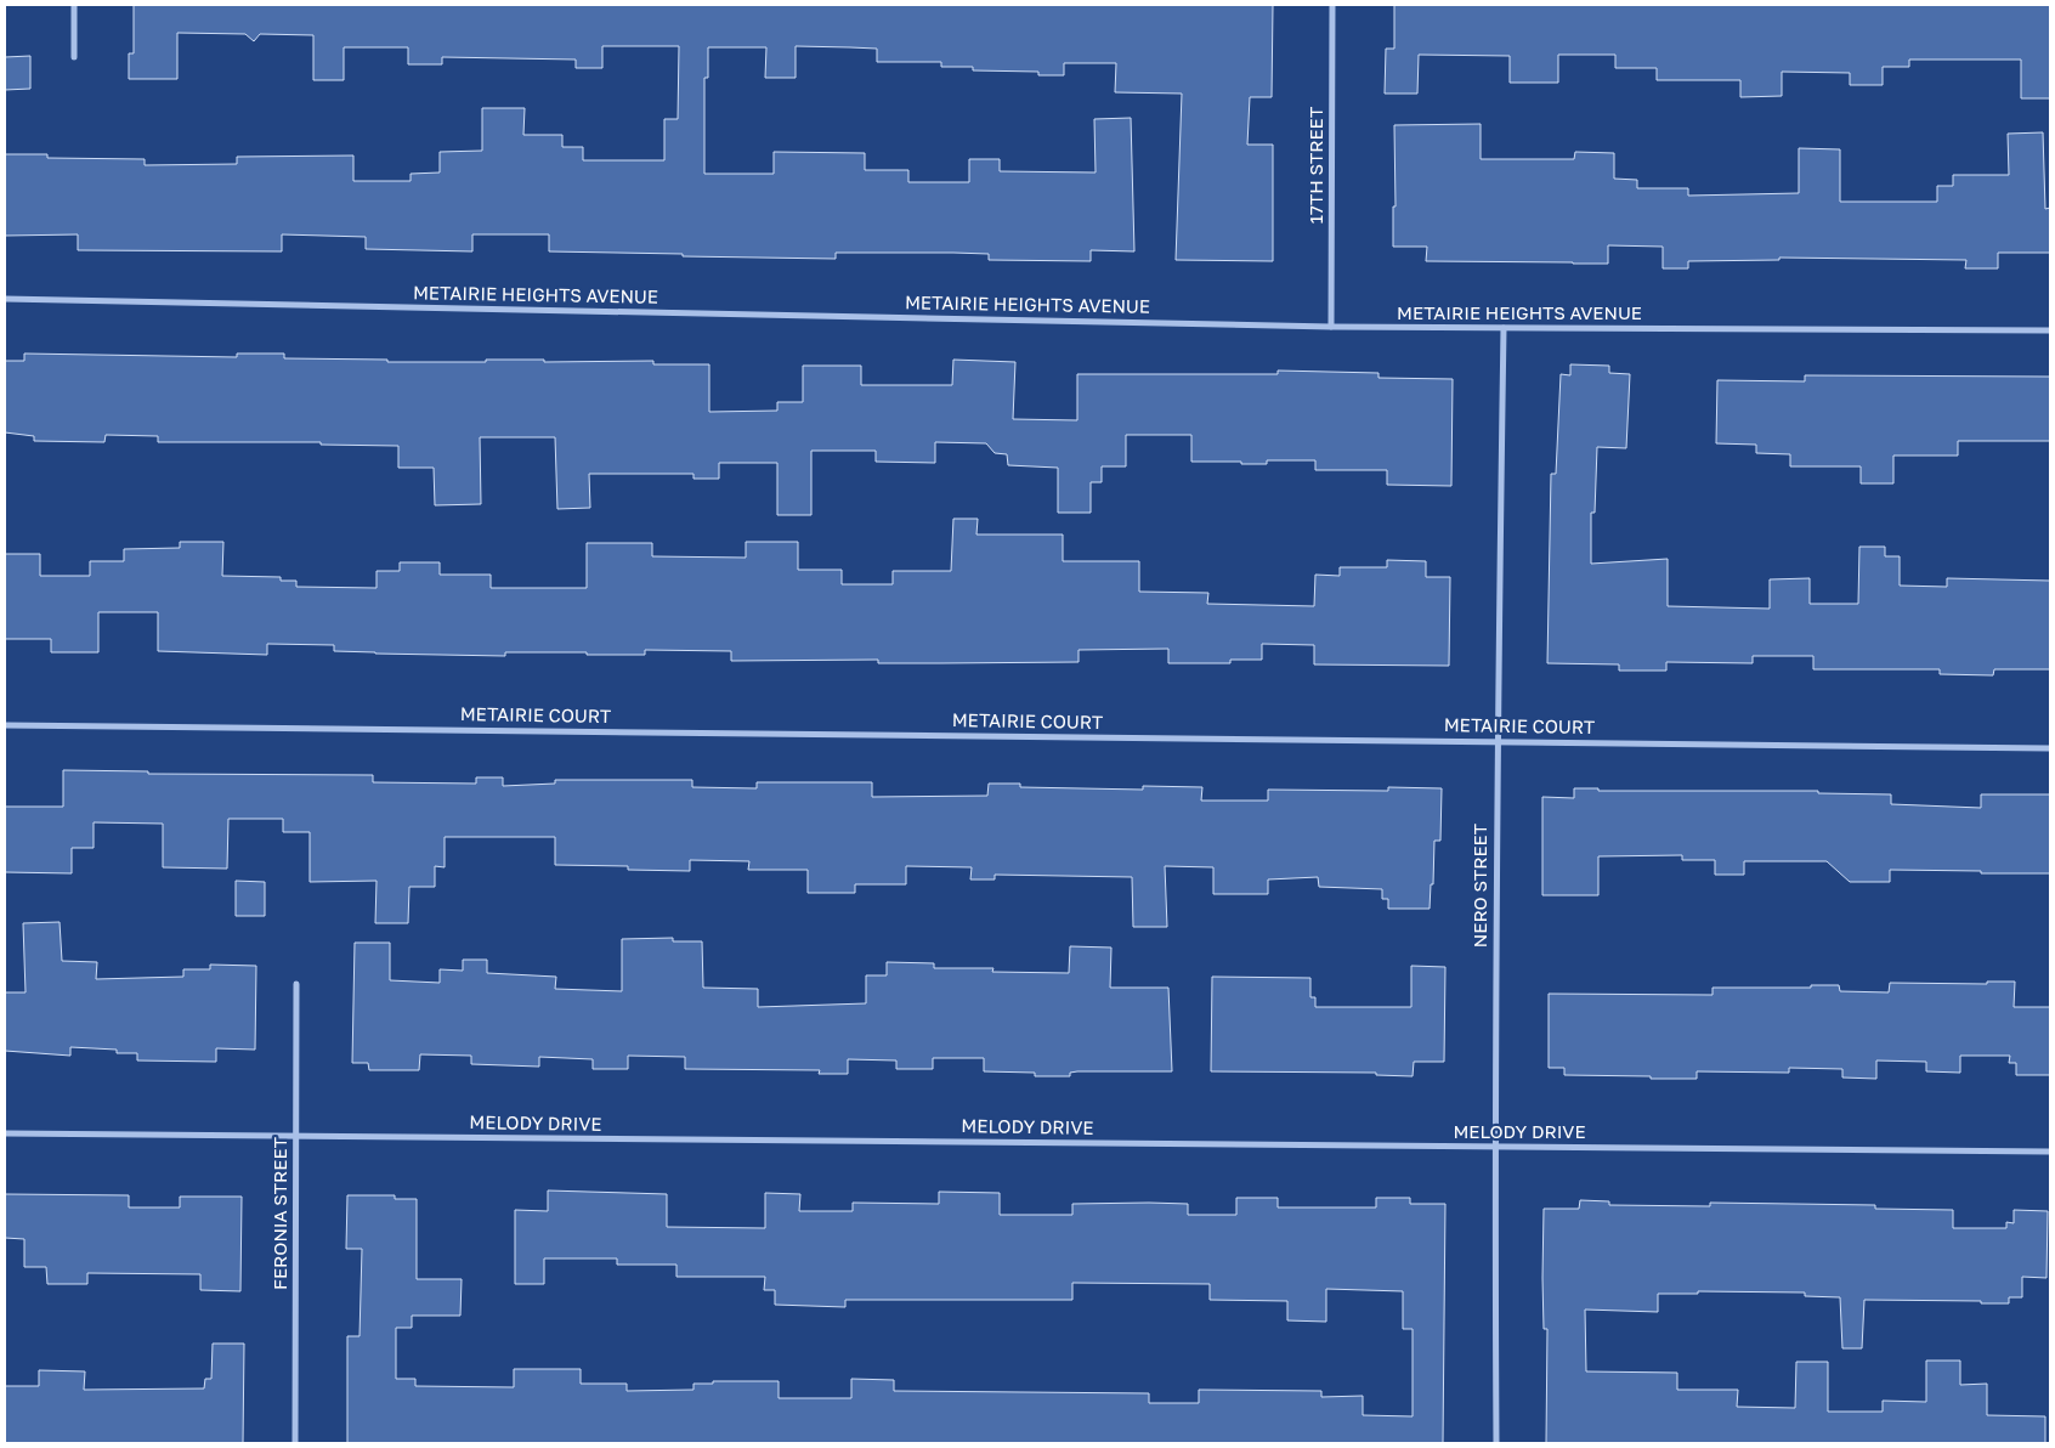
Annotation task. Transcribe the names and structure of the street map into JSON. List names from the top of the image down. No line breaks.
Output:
{"streets":{"street":["17TH STREET","METAIRIE HEIGHTS AVENUE","METAIRIE COURT","NERO STREET","MELODY DRIVE","FERONIA STREET"]},"crossings":[["17TH STREET","METAIRIE HEIGHTS AVENUE"],["METAIRIE HEIGHTS AVENUE","NERO STREET"],["METAIRIE COURT","NERO STREET"],["NERO STREET","MELODY DRIVE"],["MELODY DRIVE","FERONIA STREET"]]}
